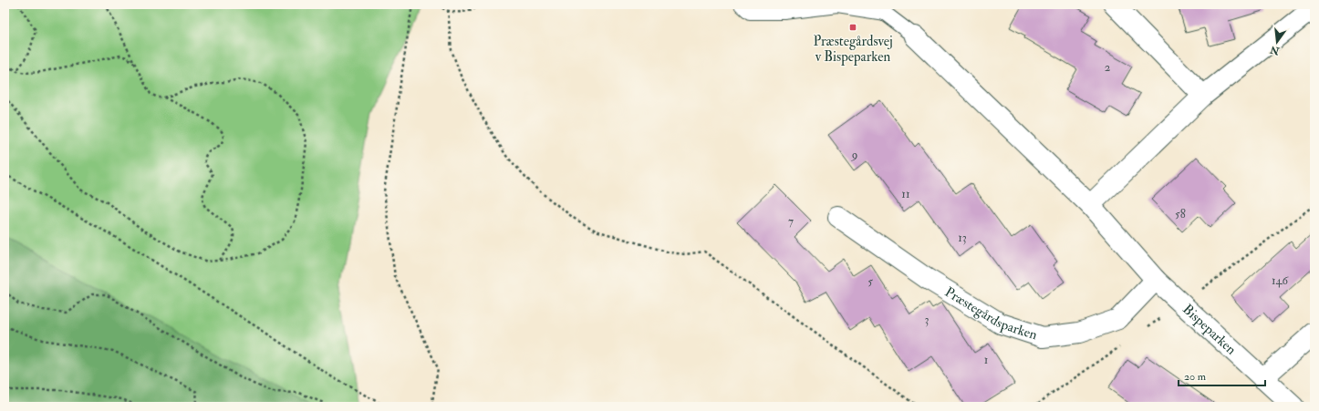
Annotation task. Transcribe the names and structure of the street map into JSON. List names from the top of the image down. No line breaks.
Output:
{"streets":{"street":["Præstegårdsparken","Bispeparken"]},"crossings":[["Præstegårdsparken","Bispeparken"]],"places":{"transit":["Præstegårdsvej v Bispeparken"]},"house_numbers":["2","9","11","58","7","13","146","5","3","1"],"scale_bar":"20 m","north":"bottom"}
